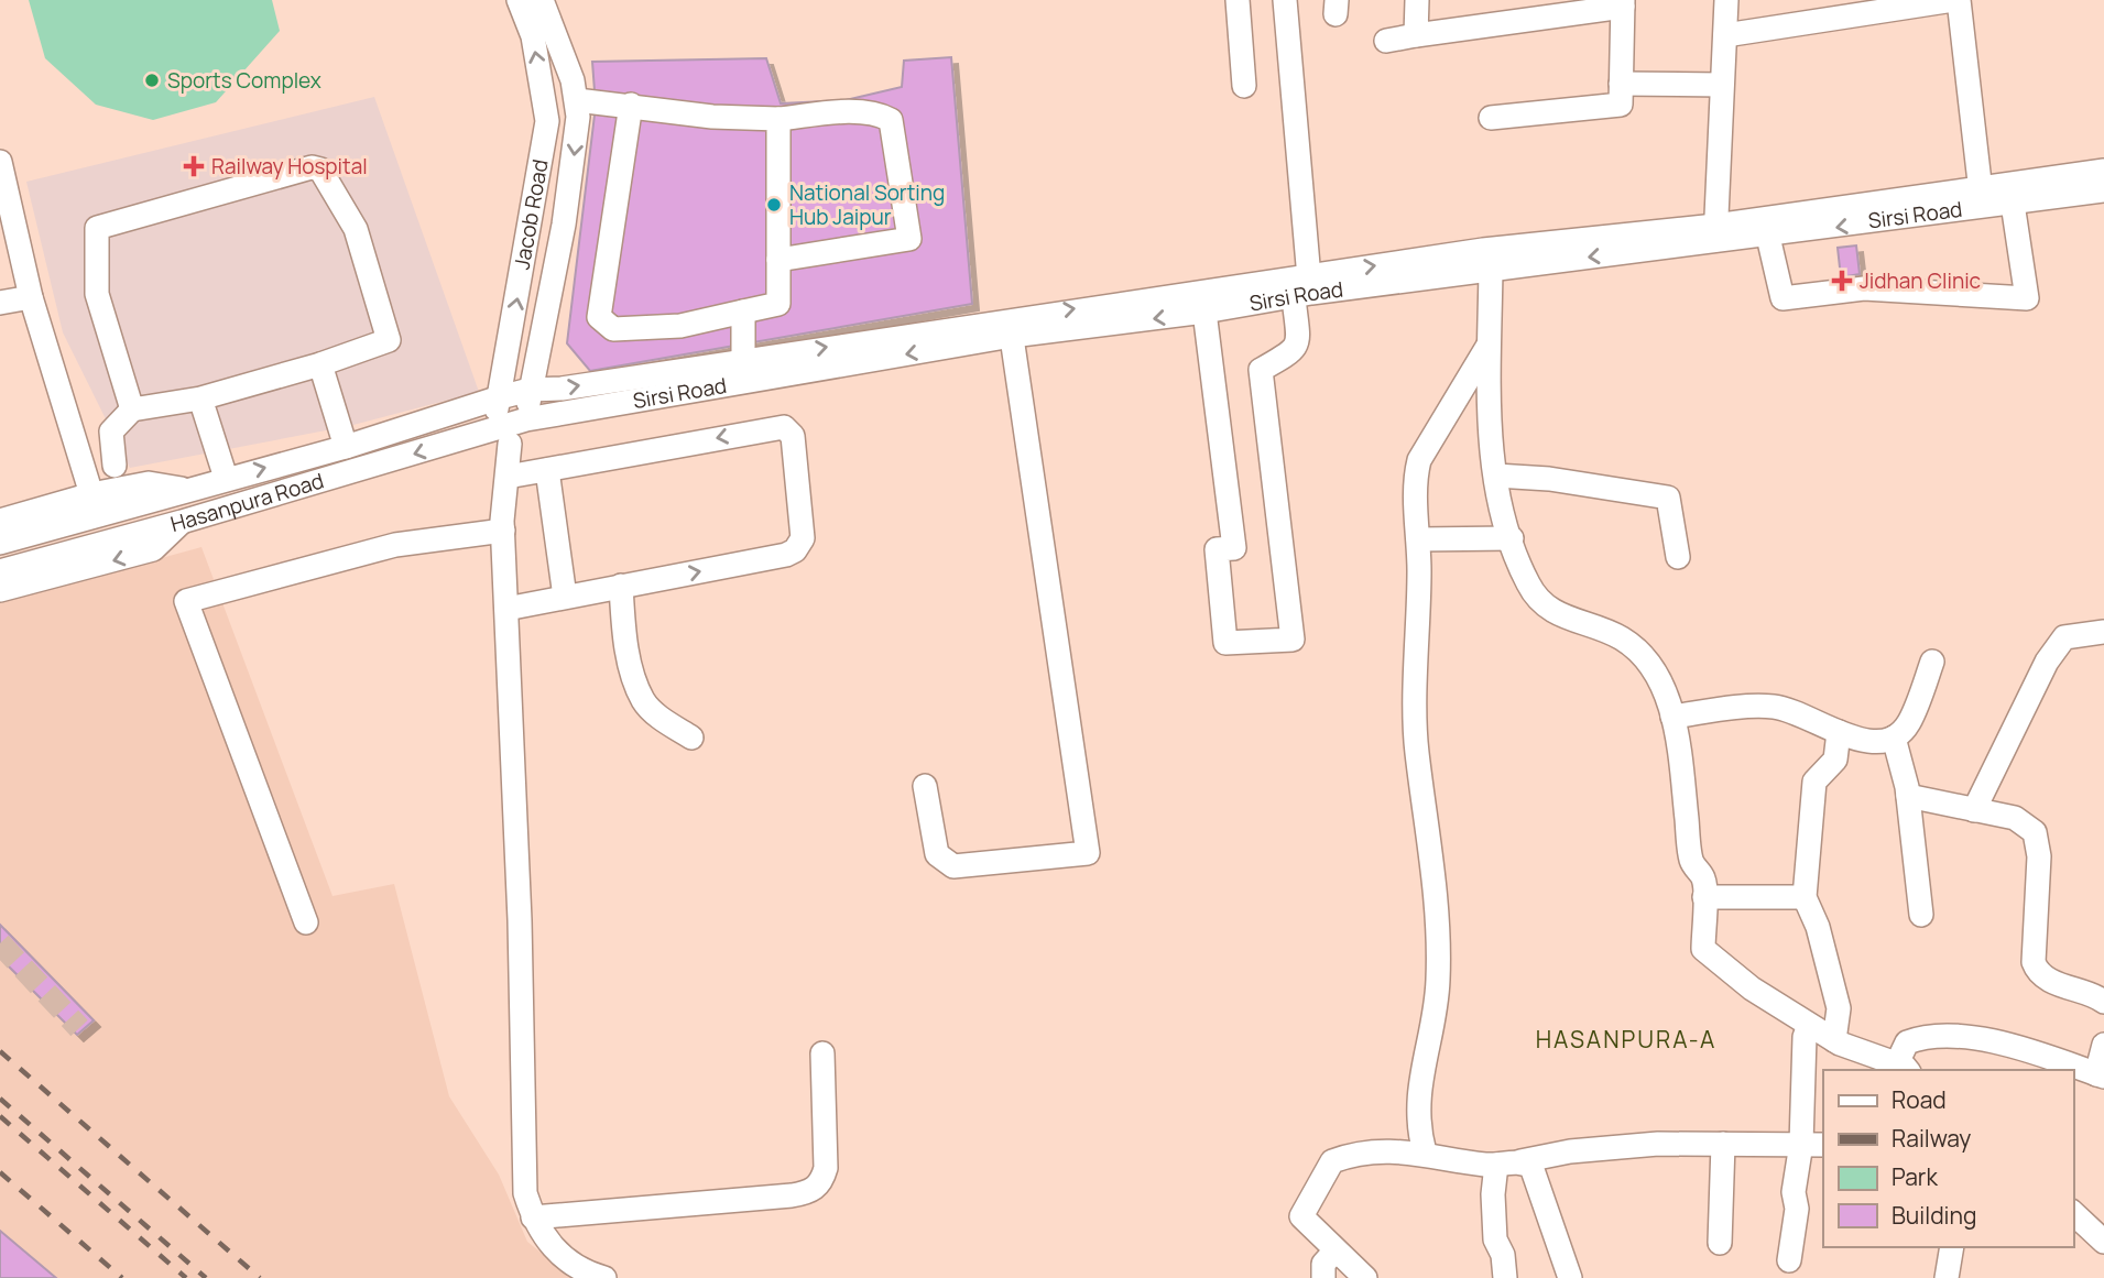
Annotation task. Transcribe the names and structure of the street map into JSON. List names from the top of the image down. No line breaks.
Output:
{"streets":{"street":["Jacob Road","Sirsi Road","Hasanpura Road"]},"crossings":[["Jacob Road","Sirsi Road"],["Jacob Road","Hasanpura Road"]],"districts":["HASANPURA-A"],"places":{"other":["Sports Complex","National Sorting Hub Jaipur"],"health":["Railway Hospital","Jidhan Clinic"]},"legend":["Road","Railway","Park","Building"]}
